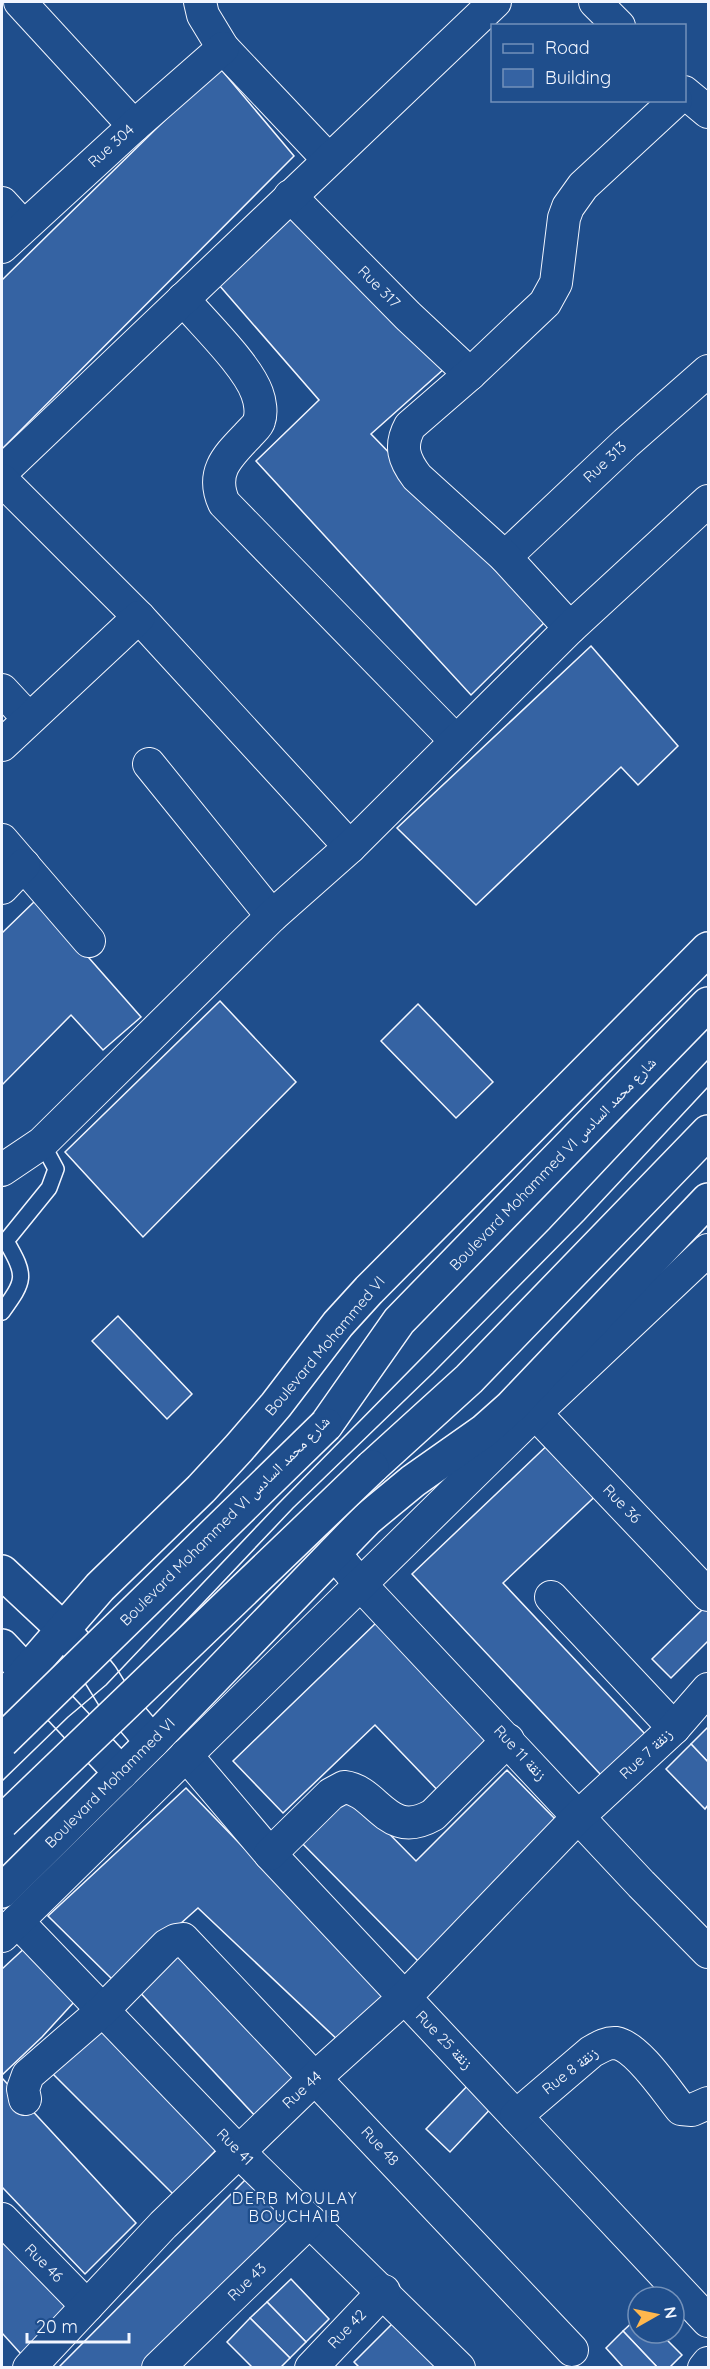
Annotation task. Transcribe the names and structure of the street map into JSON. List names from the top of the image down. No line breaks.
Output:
{"streets":{"main road":["Boulevard Mohammed VI شارع محمد السادس","Boulevard Mohammed VI"],"street":["Rue 304","Rue 317","Rue 313","Rue 36","Rue 11 زنقة","Rue 7 زنقة","Rue 25 زنقة","Rue 8 زنقة","Rue 44","Rue 48","Rue 41","Rue 46","Rue 43","Rue 42"]},"crossings":[["Boulevard Mohammed VI","Rue 11 زنقة"],["Rue 11 زنقة","Rue 7 زنقة"],["Rue 11 زنقة","Rue 44"],["Rue 7 زنقة","Rue 44"],["Rue 25 زنقة","Rue 8 زنقة"],["Rue 25 زنقة","Rue 44"],["Rue 44","Rue 48"],["Rue 44","Rue 41"],["Rue 44","Rue 46"],["Rue 48","Rue 41"],["Rue 41","Rue 43"],["Rue 41","Rue 42"]],"districts":["DERB MOULAY BOUCHAIB"],"legend":["Road","Building"],"scale_bar":"20 m","north":"right"}
